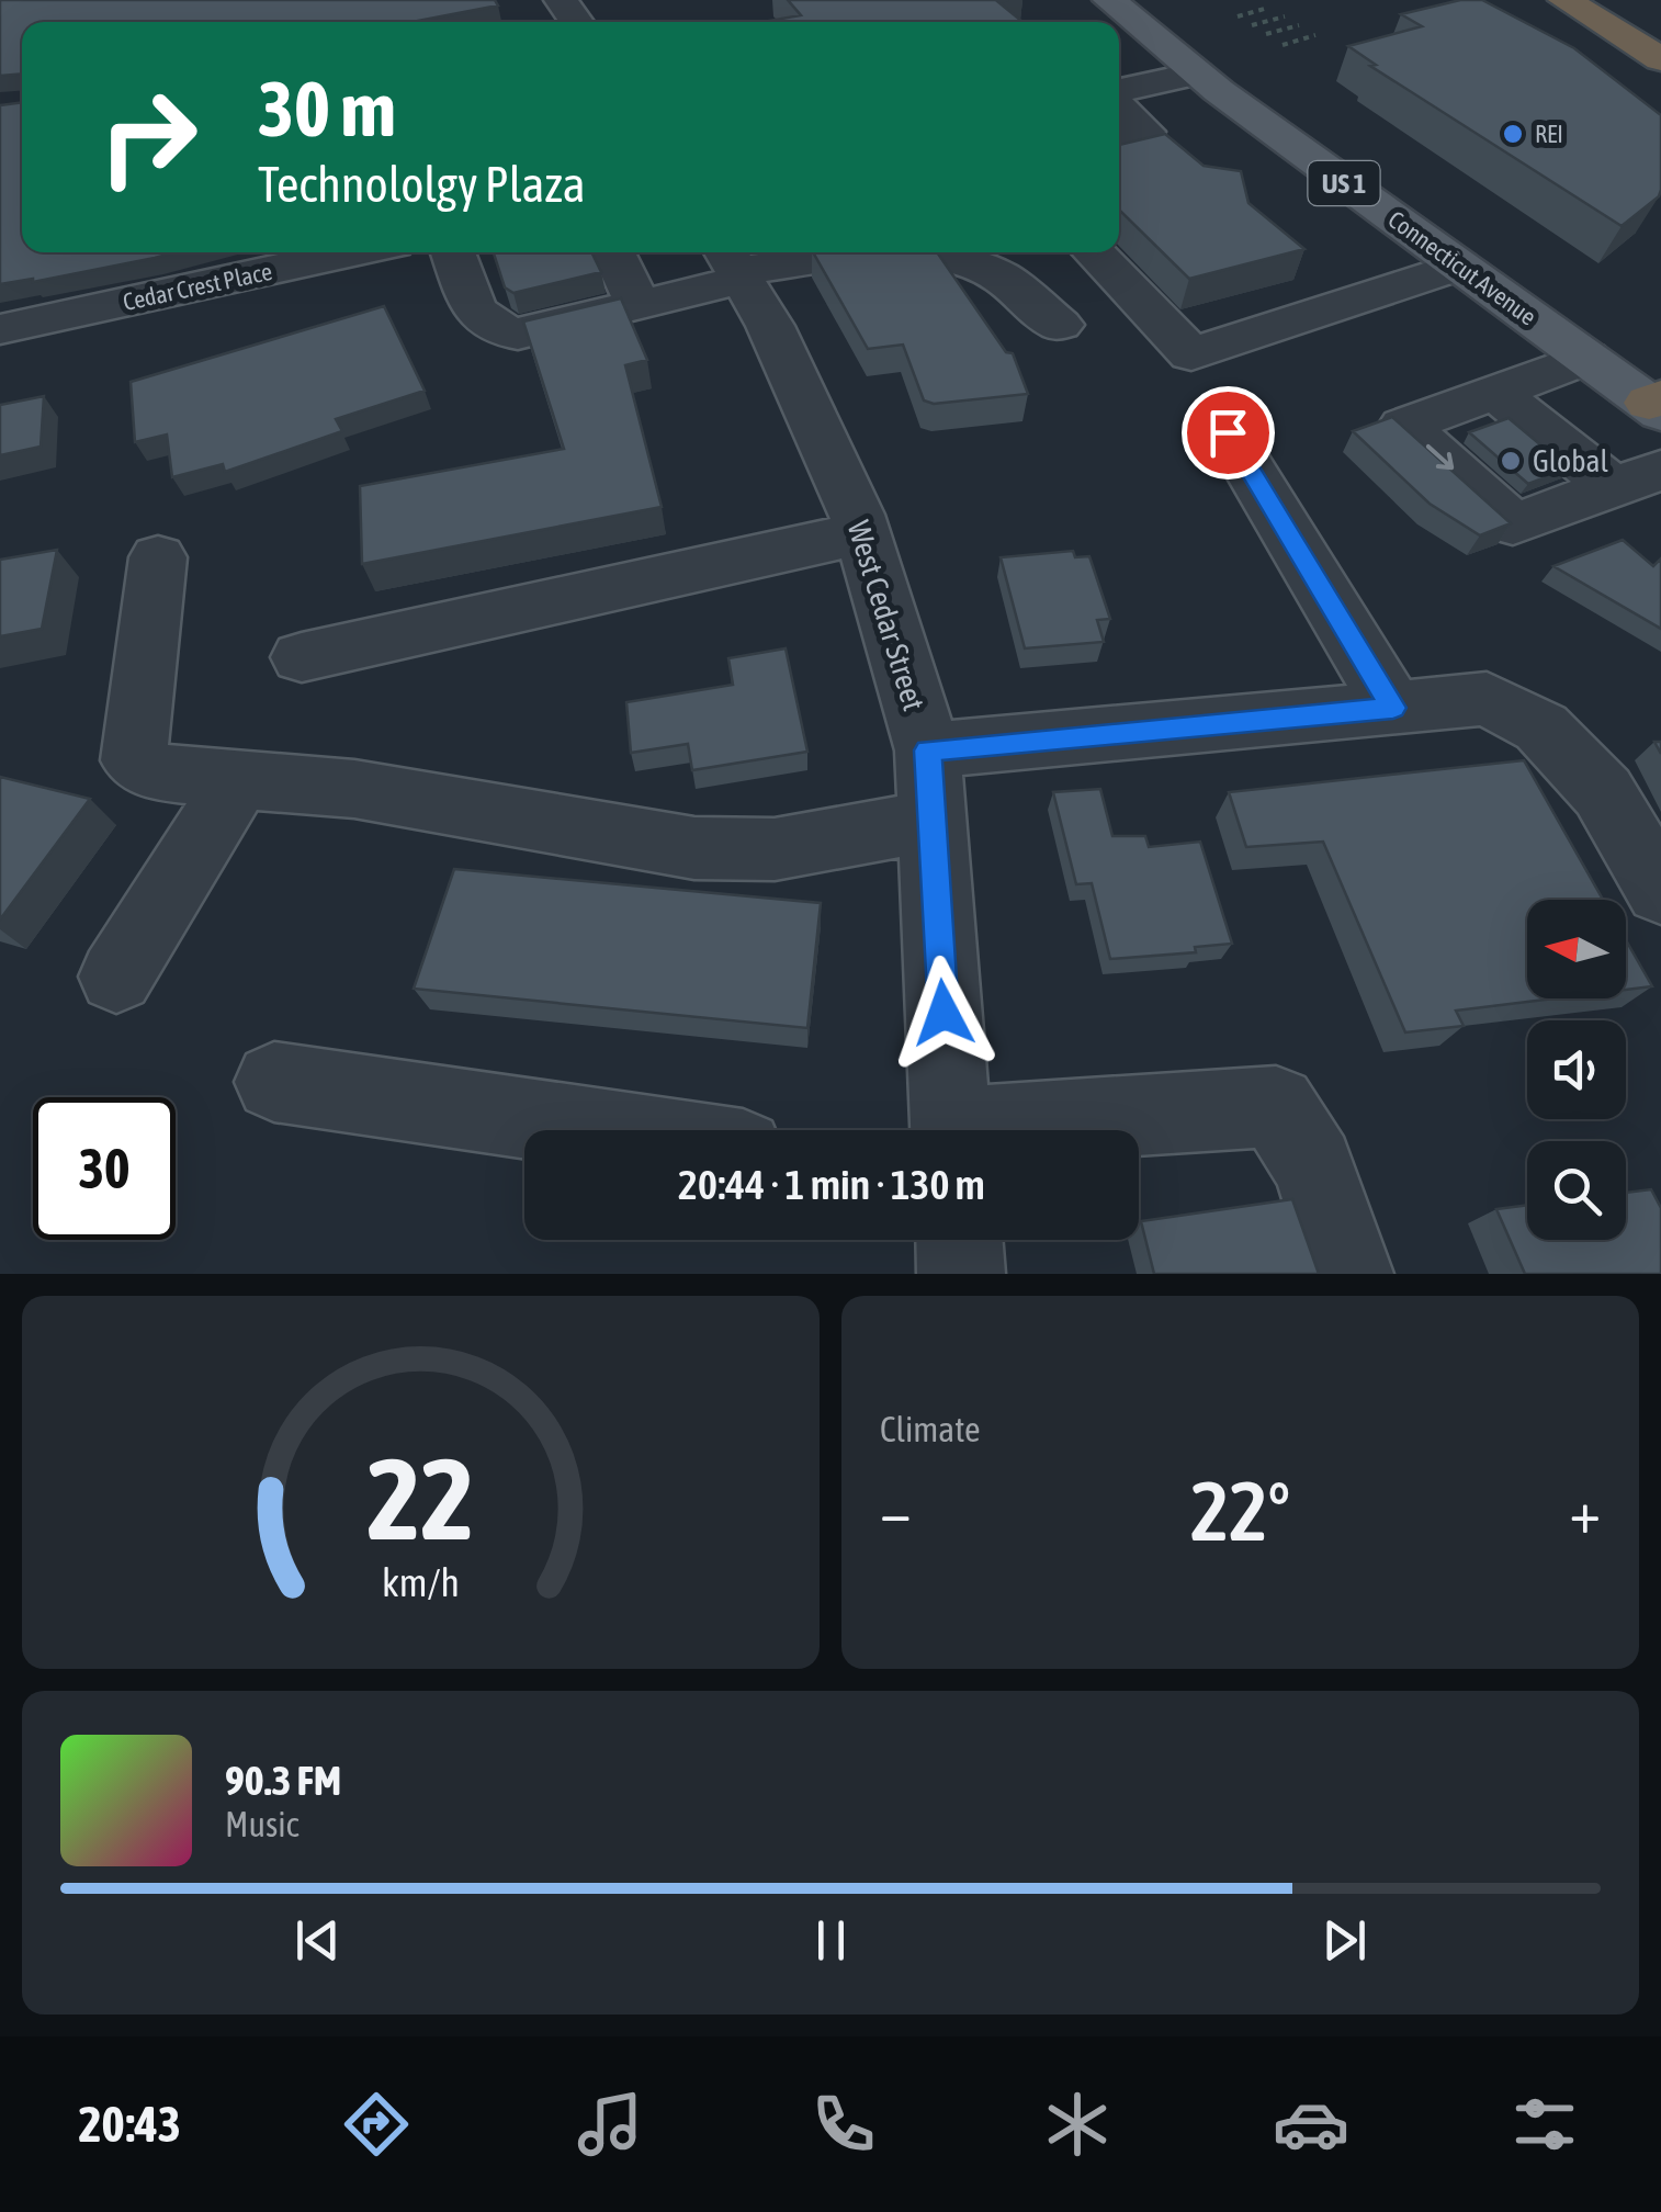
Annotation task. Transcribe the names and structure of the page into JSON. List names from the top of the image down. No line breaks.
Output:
{"streets":{"main road":["US 1","Connecticut Avenue"],"street":["Cedar Crest Place","West Cedar Street"]},"places":["REI","Global"],"north":"left","page":{"turn":["30 m","Technololgy Plaza"],"limit":"30","trip":"20:44 · 1 min · 130 m","tile":"Climate","heat":["−","22°","+"],"song":["90.3 FM","Music"],"tabs":"20:43","gauge":["22","km/h"]}}
